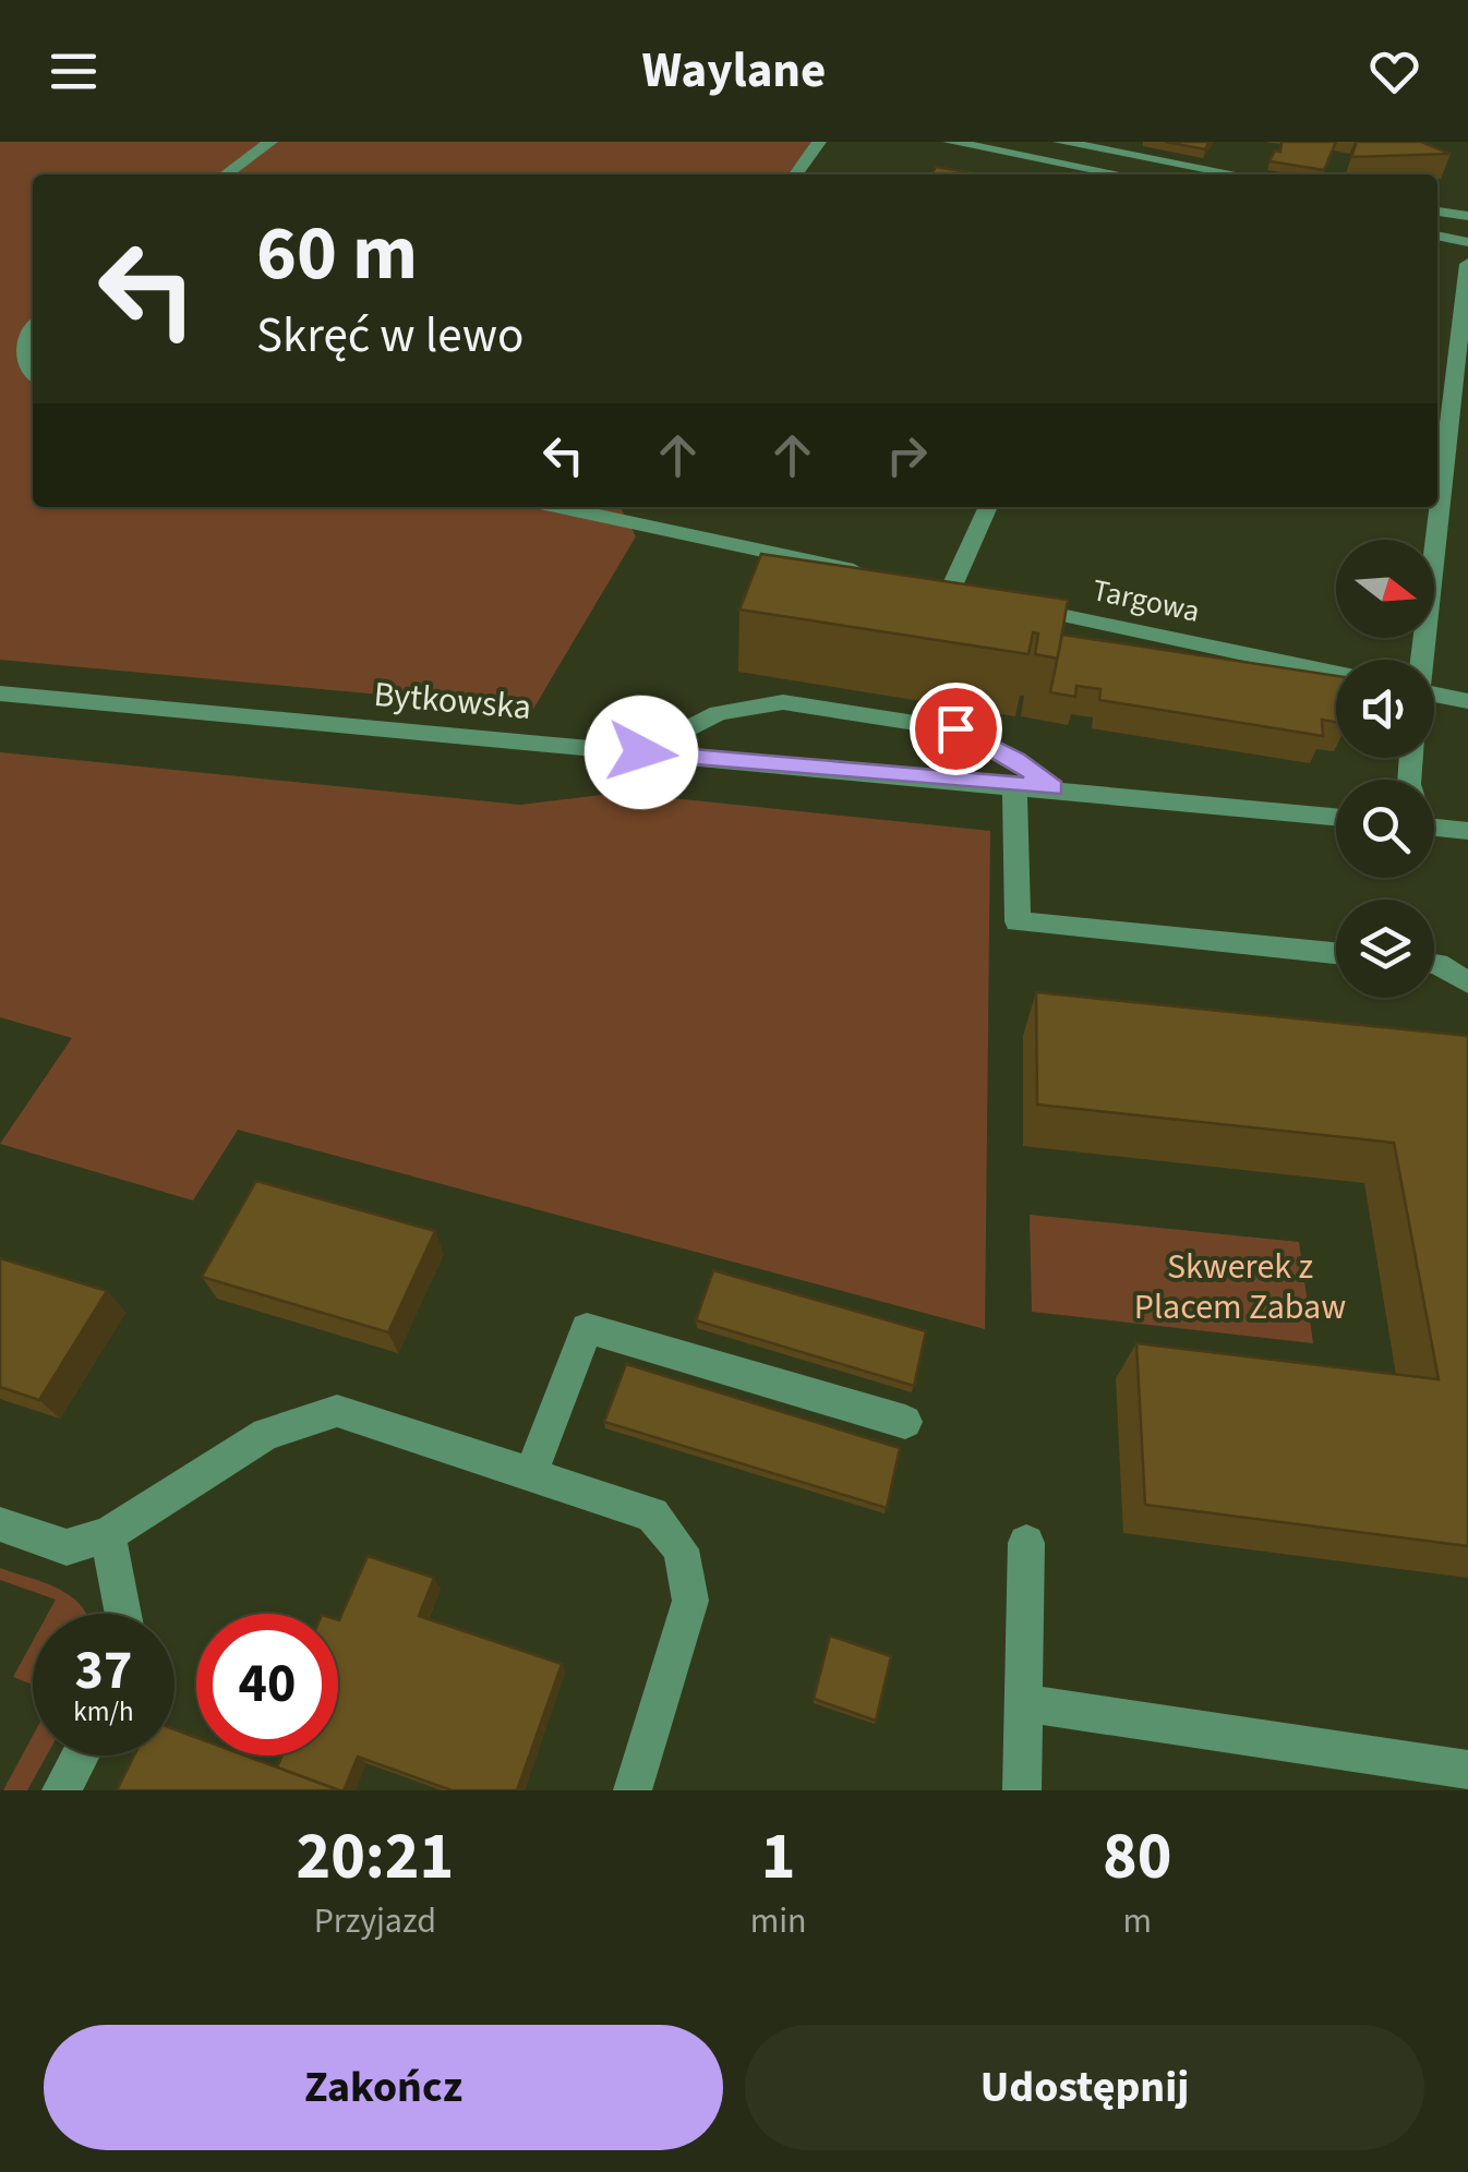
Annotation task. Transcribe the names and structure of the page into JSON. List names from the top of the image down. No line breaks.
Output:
{"streets":{"street":["Targowa","Bytkowska"]},"parks":["Skwerek z Placem Zabaw"],"north":"right","page":{"header":"Waylane","turn":["60 m","Skręć w lewo"],"speed":"37 km/h","limit":"40","eta":["20:21","Przyjazd","1","min","80","m"],"buttons":["Zakończ","Udostępnij"]}}
